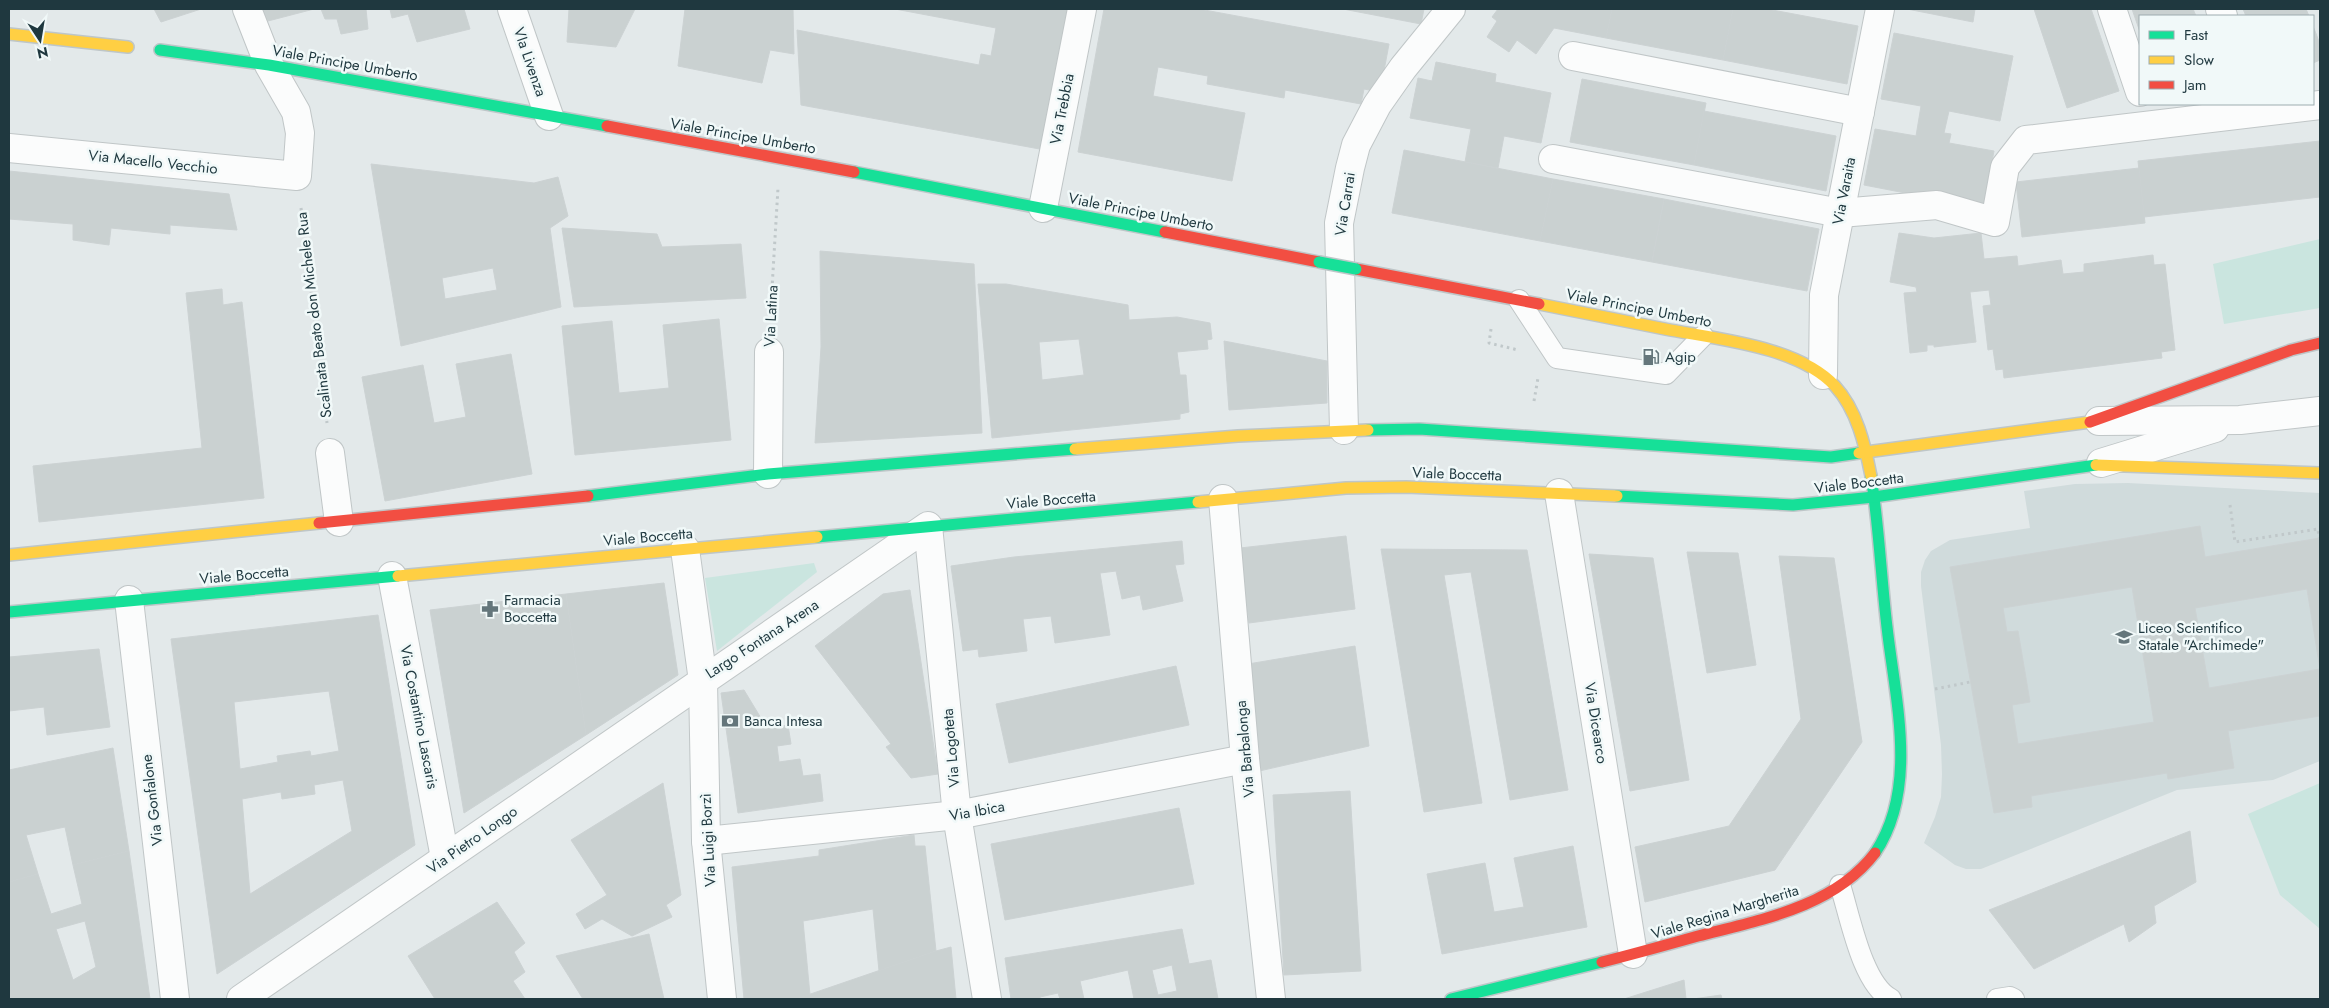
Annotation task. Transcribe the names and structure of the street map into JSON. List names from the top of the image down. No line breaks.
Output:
{"streets":{"main road":["Viale Principe Umberto","Viale Boccetta","Viale Regina Margherita"],"street":["VIa Livenza","Via Trebbia","Via Macello Vecchio","Via Varaita","Via Carrai","Via Latina","Largo Fontana Arena","Via Costantino Lascaris","Via Dicearco","Via Logoteta","Via Barbalonga","Via Gonfalone","Via Ibica","Via Pietro Longo","Via Luigi Borzì"],"path":["Scalinata Beato don Michele Rua"]},"crossings":[["VIa Livenza","Viale Principe Umberto"],["Viale Principe Umberto","Via Trebbia"],["Viale Principe Umberto","Via Varaita"],["Viale Principe Umberto","Via Latina"],["Viale Principe Umberto","Viale Boccetta"],["Viale Principe Umberto","Viale Regina Margherita"],["Via Macello Vecchio","Scalinata Beato don Michele Rua"],["Via Carrai","Viale Boccetta"],["Via Latina","Viale Boccetta"],["Viale Boccetta","Largo Fontana Arena"],["Viale Boccetta","Via Costantino Lascaris"],["Viale Boccetta","Via Dicearco"],["Viale Boccetta","Via Logoteta"],["Viale Boccetta","Via Barbalonga"],["Viale Boccetta","Via Gonfalone"],["Viale Boccetta","Viale Regina Margherita"],["Largo Fontana Arena","Via Logoteta"],["Largo Fontana Arena","Via Pietro Longo"],["Largo Fontana Arena","Via Luigi Borzì"],["Via Costantino Lascaris","Via Pietro Longo"],["Via Dicearco","Viale Regina Margherita"],["Via Logoteta","Via Ibica"],["Via Barbalonga","Via Ibica"],["Via Ibica","Via Luigi Borzì"],["Via Pietro Longo","Via Luigi Borzì"]],"places":{"fuel station":["Agip"],"pharmacy":["Farmacia Boccetta"],"school or university":["Liceo Scientifico Statale \"Archimede\""],"bank":["Banca Intesa"]},"legend":["Fast","Slow","Jam"],"north":"bottom"}
